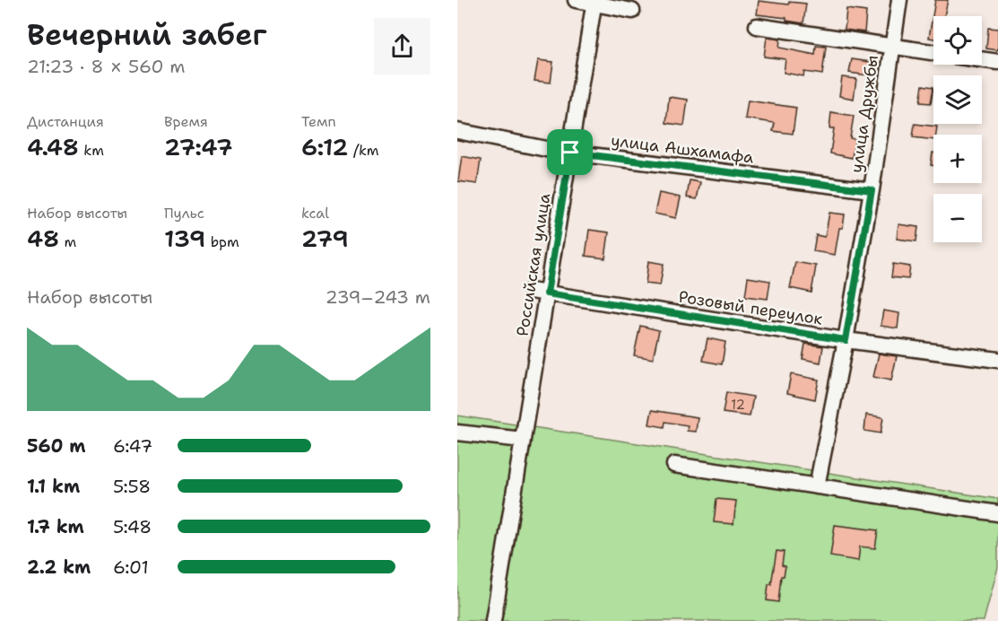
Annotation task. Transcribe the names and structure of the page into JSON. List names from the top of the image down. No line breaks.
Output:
{"streets":{"street":["улица Дружбы","улица Ашхамафа","Российская улица","Розовый переулок"]},"crossings":[["улица Дружбы","улица Ашхамафа"],["улица Дружбы","Розовый переулок"],["улица Ашхамафа","Российская улица"],["Российская улица","Розовый переулок"]],"house_numbers":["12"],"page":{"heading":["Вечерний забег","21:23 · 8 × 560 m"],"map_buttons":["+","−"],"stats":[["Дистанция","4.48 km"],["Время","27:47"],["Темп","6:12 /km"],["Набор высоты","48 m"],["Пульс","139 bpm"],["kcal","279"]],"chart":["Набор высоты","239–243 m"],"list":[{"name":"560 m","note":"6:47"},{"name":"1.1 km","note":"5:58"},{"name":"1.7 km","note":"5:48"},{"name":"2.2 km","note":"6:01"}]}}
